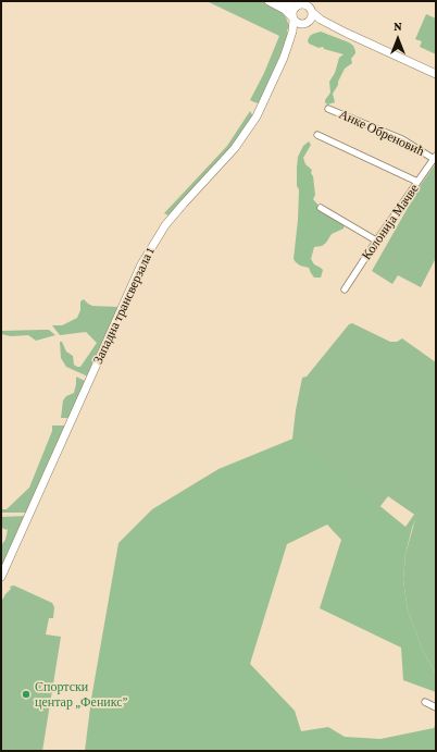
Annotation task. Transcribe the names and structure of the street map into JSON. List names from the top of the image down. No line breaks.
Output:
{"streets":{"main road":["Западна трансверзала 1"],"street":["Анке Обреновић","Колонија Мачве"]},"crossings":[["Анке Обреновић","Колонија Мачве"]],"places":["Спортски центар „Феникс”"],"north":"top"}
